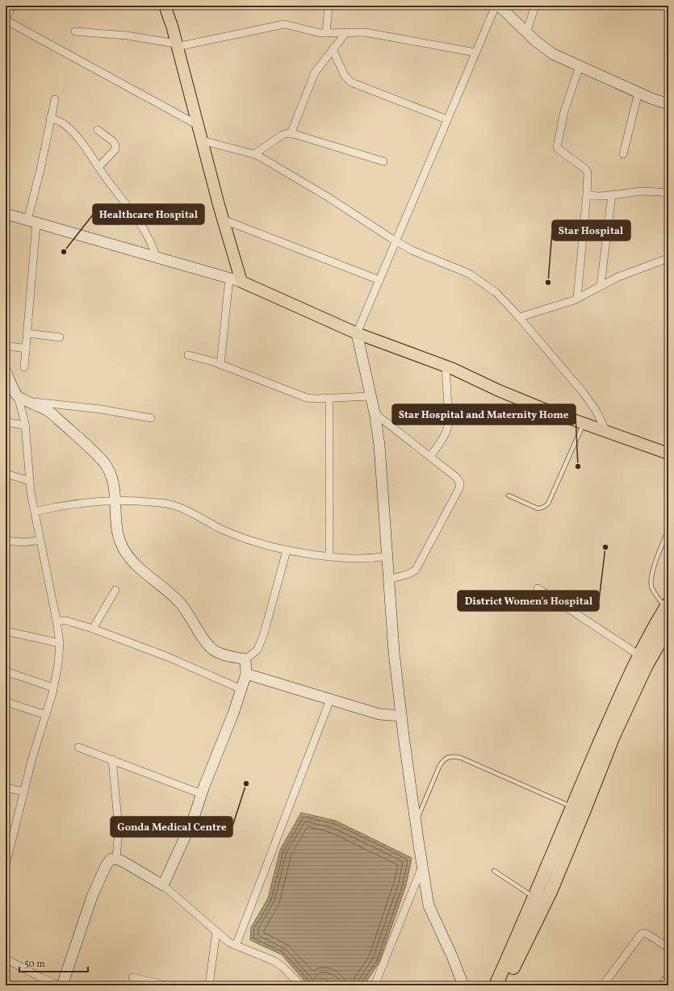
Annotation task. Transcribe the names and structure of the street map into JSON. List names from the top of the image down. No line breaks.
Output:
{"places":["Healthcare Hospital","Star Hospital","Star Hospital and Maternity Home","District Women's Hospital","Gonda Medical Centre"],"scale_bar":"50 m"}
